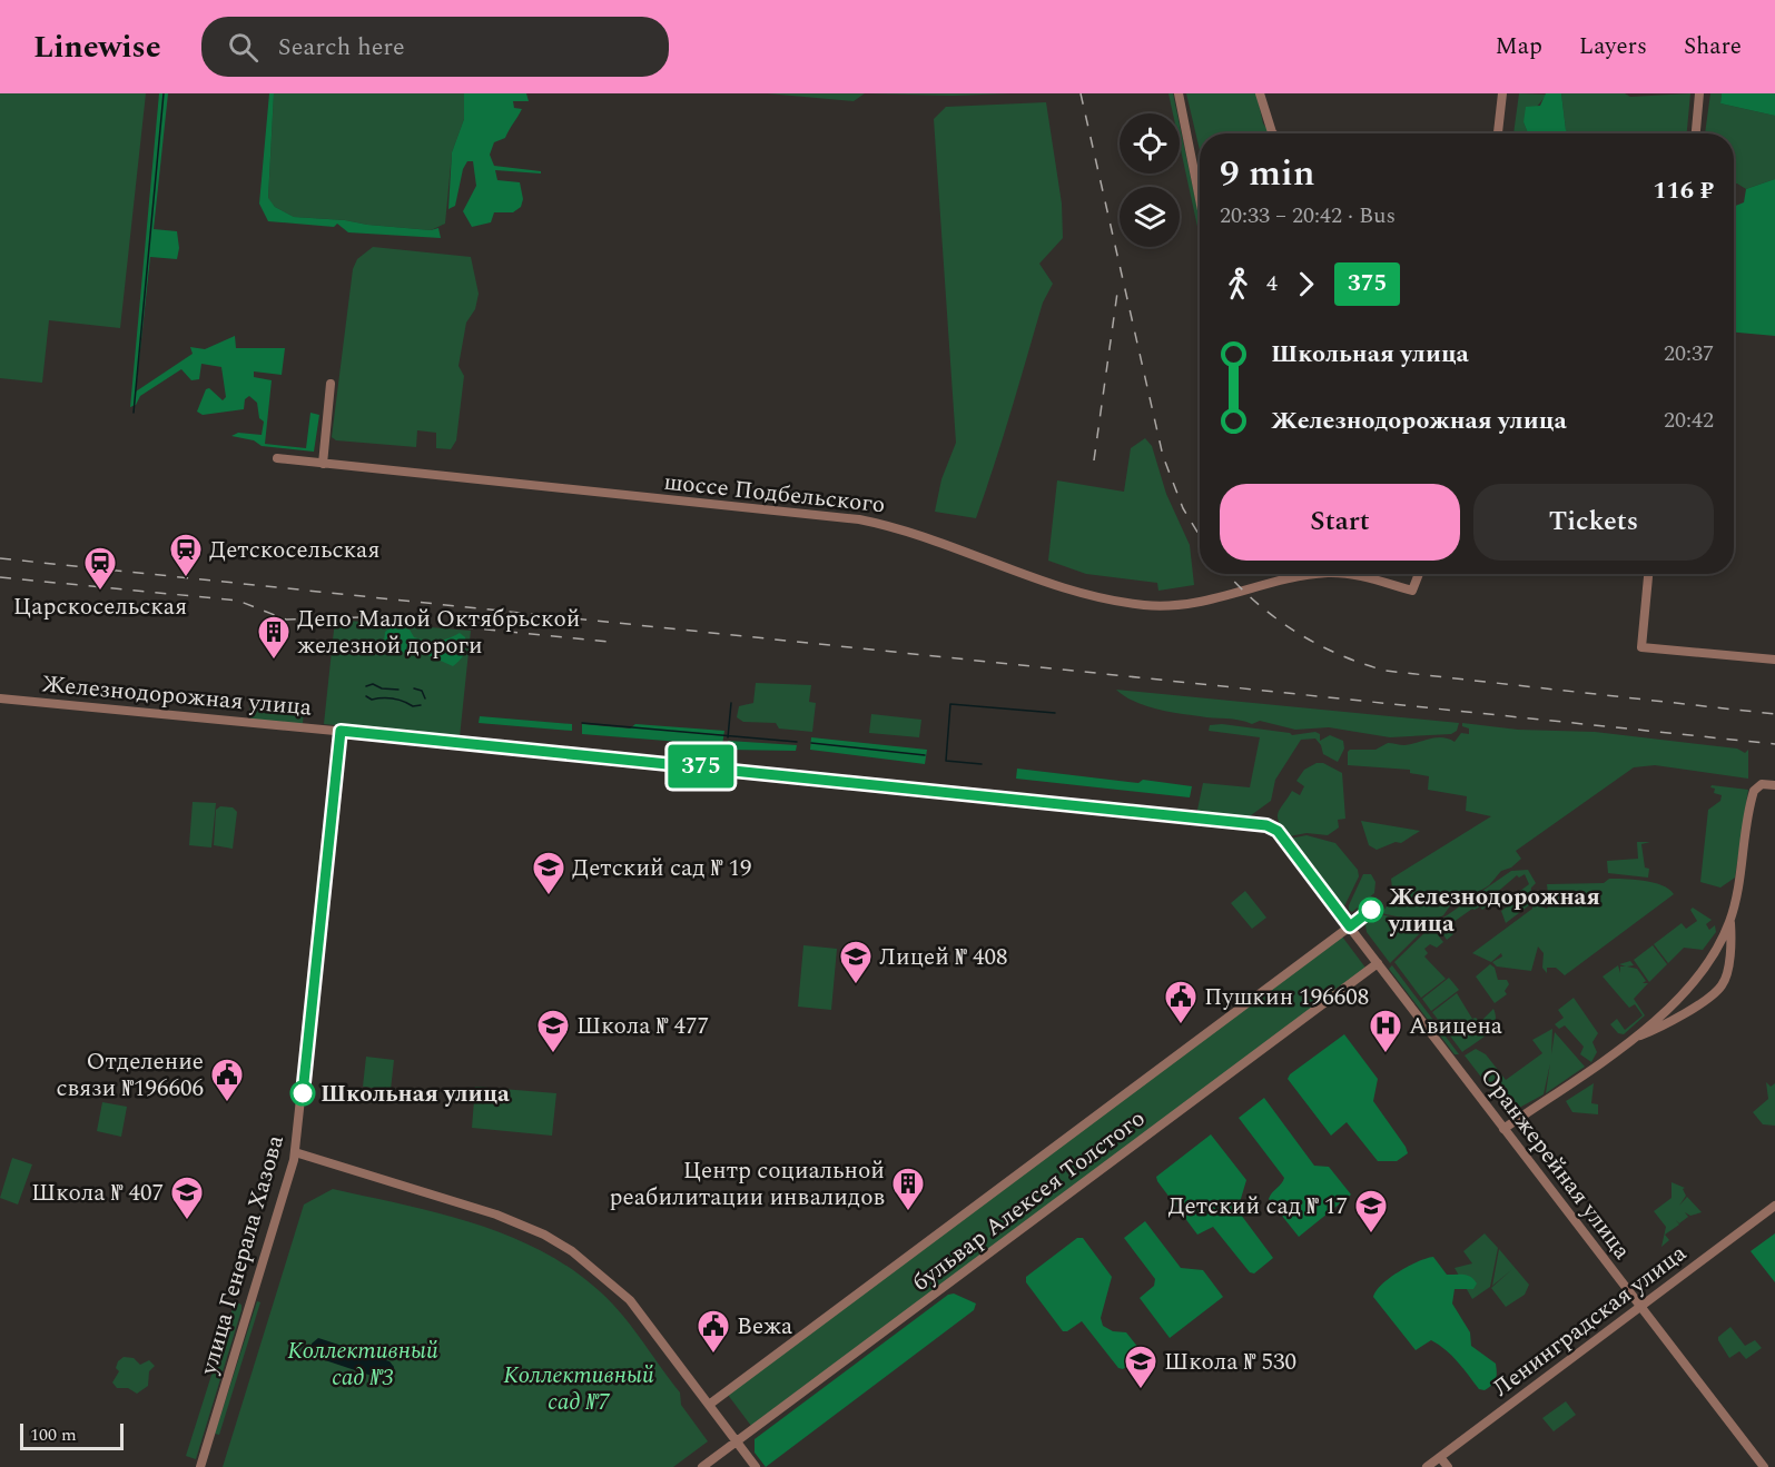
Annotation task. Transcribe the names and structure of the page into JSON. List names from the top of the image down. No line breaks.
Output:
{"streets":{"street":["шоссе Подбельского","Железнодорожная улица","Оранжерейная улица","бульвар Алексея Толстого","улица Генерала Хазова","Ленинградская улица"]},"crossings":[["Железнодорожная улица","Оранжерейная улица"],["Железнодорожная улица","улица Генерала Хазова"],["Оранжерейная улица","бульвар Алексея Толстого"],["Оранжерейная улица","Ленинградская улица"]],"parks":["Коллективный сад №3","Коллективный сад №7"],"places":{"station":["Детскосельская","Царскосельская"],"building":["Депо Малой Октябрьской железной дороги","Центр социальной реабилитации инвалидов"],"school or university":["Детский сад № 19","Лицей № 408","Школа № 477","Школа № 407","Детский сад № 17","Школа № 530"],"other":["Железнодорожная улица","Школьная улица"],"public building":["Пушкин 196608","Отделение связи №196606","Вежа"],"hospital":["Авицена"]},"lines":["bus line 375"],"scale_bar":"100 m","page":{"header":"Linewise","search":"Search here","nav":["Map","Layers","Share"],"on_map":"375","heading":["9 min","20:33 – 20:42 · Bus","116 ₽"],"legs":["4","375"],"list":[{"name":"Школьная улица","value":"20:37"},{"name":"Железнодорожная улица","value":"20:42"}],"buttons":["Start","Tickets"],"scale":"100 m"}}
